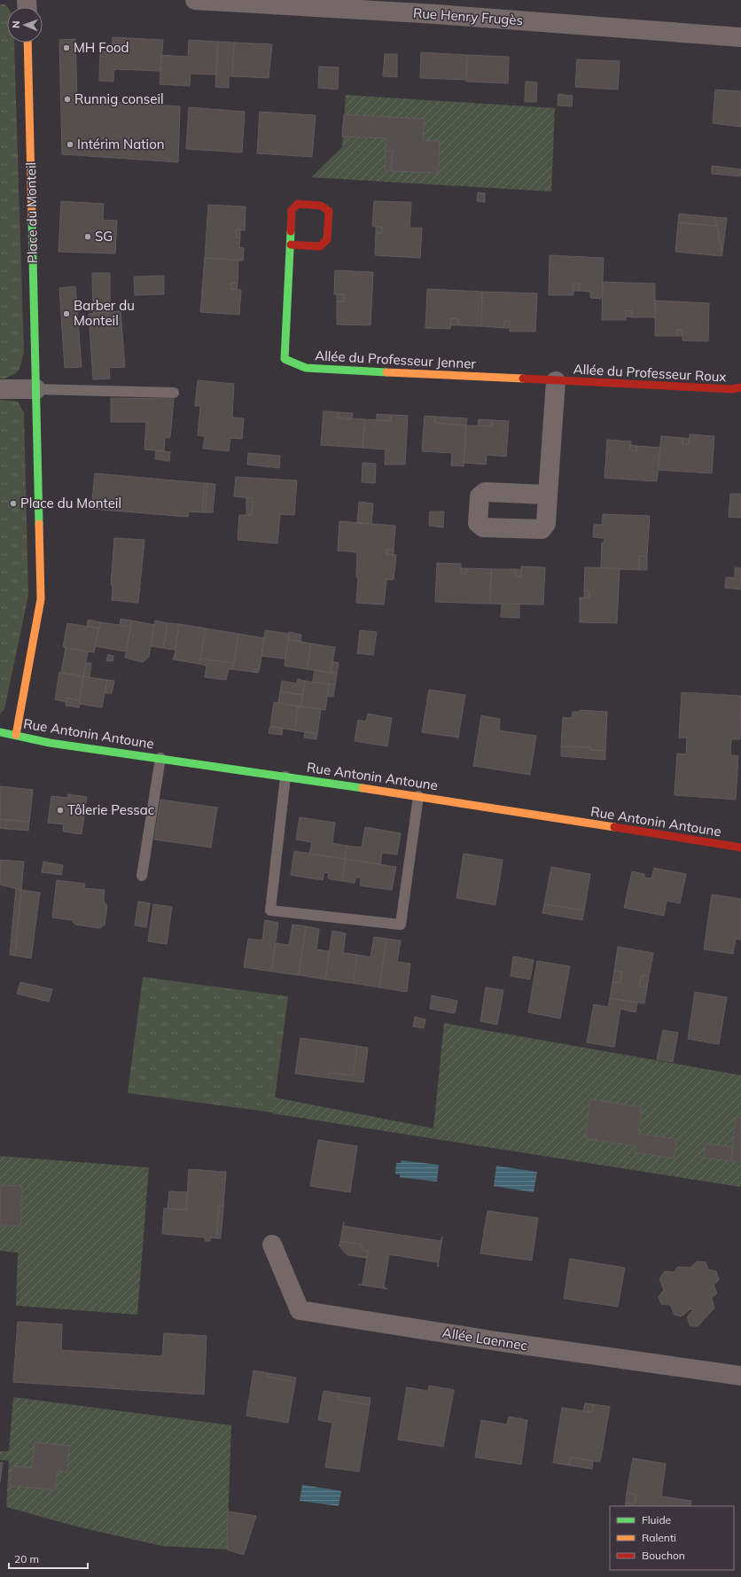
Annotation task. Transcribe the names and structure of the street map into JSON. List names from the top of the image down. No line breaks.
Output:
{"streets":{"street":["Rue Henry Frugès","Place du Monteil","Allée du Professeur Jenner","Allée du Professeur Roux","Rue Antonin Antoune","Allée Laennec"]},"crossings":[["Place du Monteil","Rue Antonin Antoune"],["Allée du Professeur Jenner","Allée du Professeur Roux"]],"places":["MH Food","Runnig conseil","Intérim Nation","SG","Barber du Monteil","Place du Monteil","Tôlerie Pessac"],"legend":["Fluide","Ralenti","Bouchon"],"scale_bar":"20 m","north":"left"}
